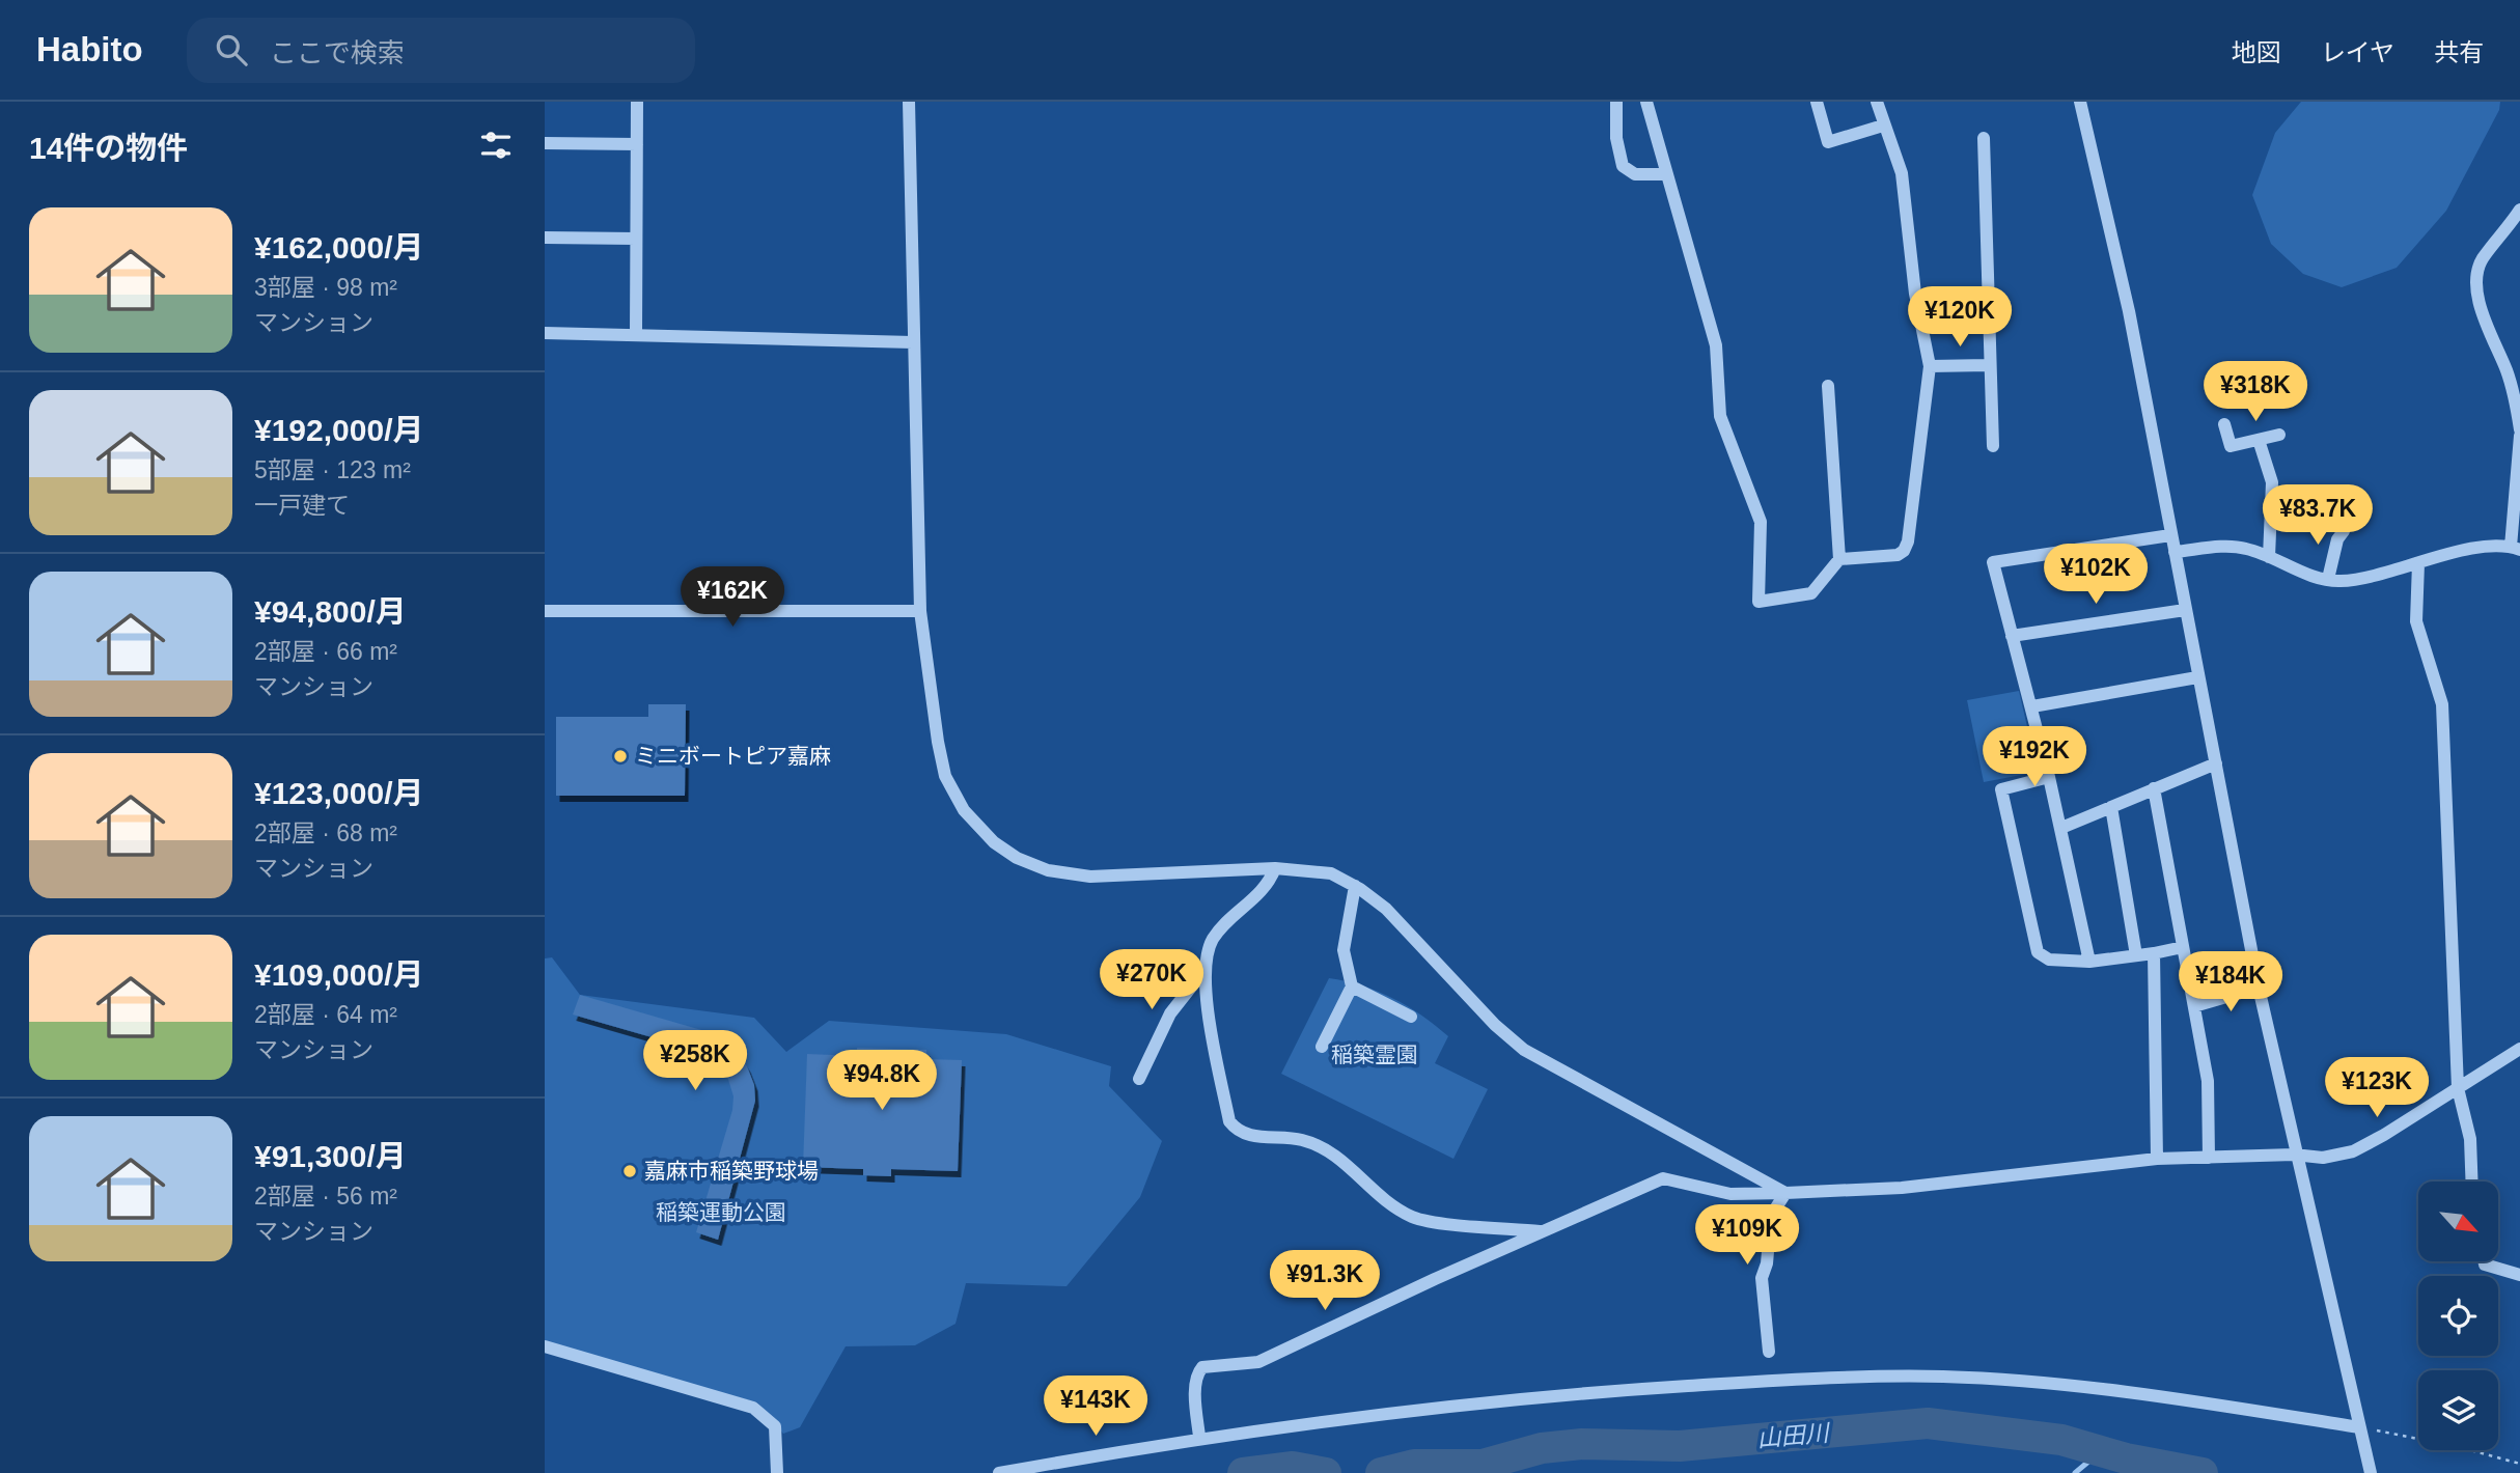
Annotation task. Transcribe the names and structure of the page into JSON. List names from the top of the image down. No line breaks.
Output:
{"water":["山田川"],"parks":["稲築霊園","稲築運動公園"],"places":["ミニボートピア嘉麻","嘉麻市稲築野球場"],"north":"bottom right","page":{"header":"Habito","search":"ここで検索","nav":["地図","レイヤ","共有"],"heading":"14件の物件","list":[{"name":"¥162,000/月","note":"3部屋 · 98 m² · マンション"},{"name":"¥192,000/月","note":"5部屋 · 123 m² · 一戸建て"},{"name":"¥94,800/月","note":"2部屋 · 66 m² · マンション"},{"name":"¥123,000/月","note":"2部屋 · 68 m² · マンション"},{"name":"¥109,000/月","note":"2部屋 · 64 m² · マンション"},{"name":"¥91,300/月","note":"2部屋 · 56 m² · マンション"}],"price":["¥120K","¥318K","¥83.7K","¥102K","¥162K","¥192K","¥270K","¥184K","¥258K","¥94.8K","¥123K","¥109K","¥91.3K","¥143K"]}}
